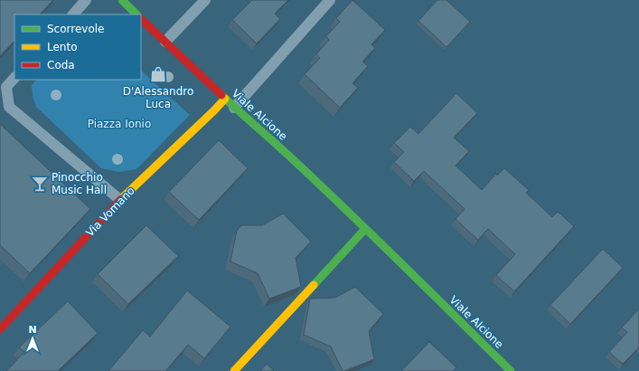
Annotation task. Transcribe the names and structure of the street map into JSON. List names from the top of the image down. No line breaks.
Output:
{"streets":{"street":["Viale Alcione","Via Vomano"]},"crossings":[["Viale Alcione","Via Vomano"]],"parks":["Piazza Ionio"],"places":{"shop":["D'Alessandro Luca"],"bar":["Pinocchio Music Hall"]},"legend":["Scorrevole","Lento","Coda"],"north":"top"}
